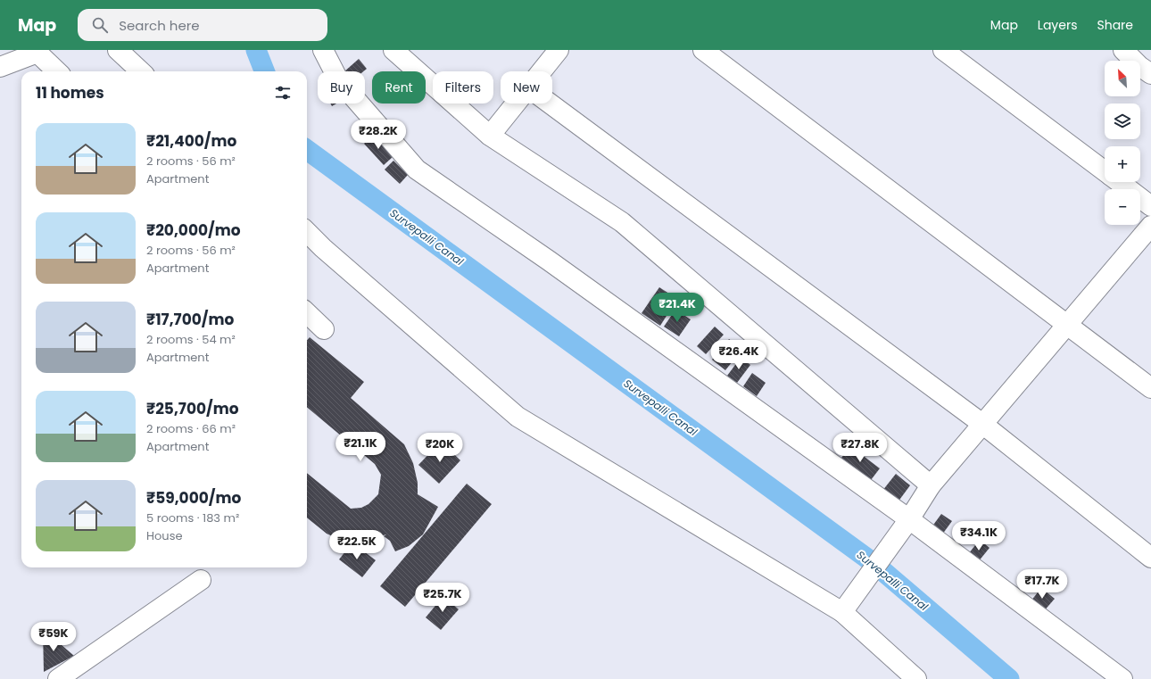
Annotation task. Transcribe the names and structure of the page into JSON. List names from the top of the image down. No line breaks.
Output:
{"water":["Survepalli Canal"],"north":"top left","page":{"header":"Map","search":"Search here","nav":["Map","Layers","Share"],"map_buttons":["+","−"],"chip":["Buy","Rent","Filters","New"],"heading":"11 homes","list":[{"name":"₹21,400/mo","note":"2 rooms · 56 m² · Apartment"},{"name":"₹20,000/mo","note":"2 rooms · 56 m² · Apartment"},{"name":"₹17,700/mo","note":"2 rooms · 54 m² · Apartment"},{"name":"₹25,700/mo","note":"2 rooms · 66 m² · Apartment"},{"name":"₹59,000/mo","note":"5 rooms · 183 m² · House"}],"price":["₹28.2K","₹21.4K","₹26.4K","₹21.1K","₹20K","₹27.8K","₹34.1K","₹22.5K","₹17.7K","₹25.7K","₹59K"]}}
